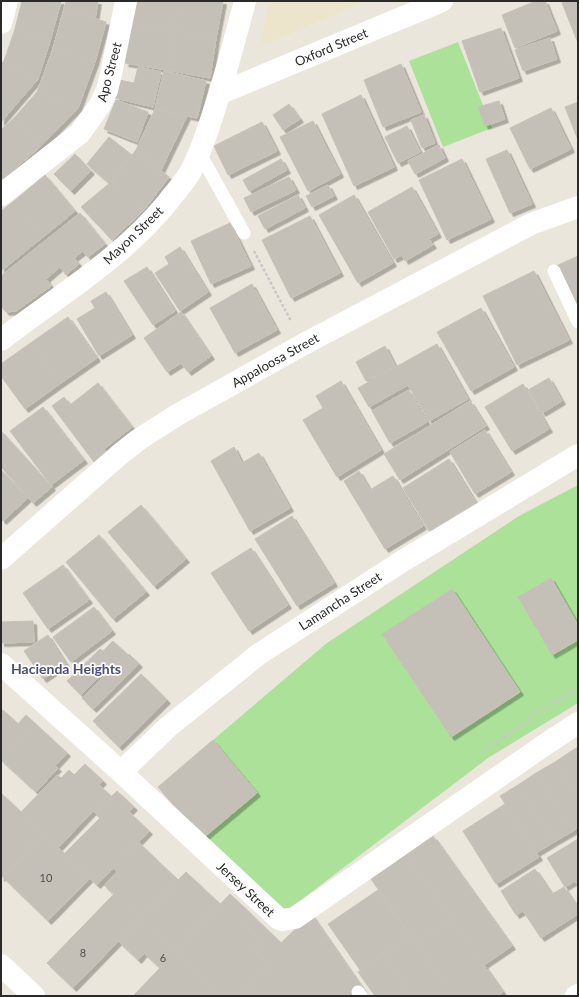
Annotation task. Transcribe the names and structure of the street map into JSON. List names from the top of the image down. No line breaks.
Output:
{"streets":{"street":["Oxford Street","Apo Street","Mayon Street","Appaloosa Street","Lamancha Street","Jersey Street"]},"crossings":[["Oxford Street","Mayon Street"],["Lamancha Street","Jersey Street"]],"districts":["Hacienda Heights"],"house_numbers":["10","8","6"]}
